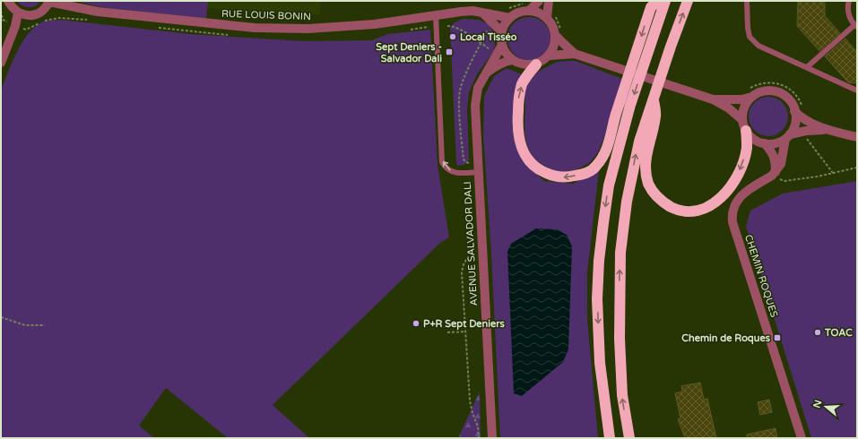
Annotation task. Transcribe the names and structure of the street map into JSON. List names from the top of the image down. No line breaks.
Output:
{"streets":{"street":["RUE LOUIS BONIN","AVENUE SALVADOR DALI","CHEMIN ROQUES"]},"crossings":[["RUE LOUIS BONIN","AVENUE SALVADOR DALI"]],"places":{"other":["Local Tisséo","P+R Sept Deniers","TOAC"],"transit":["Sept Deniers - Salvador Dali","Chemin de Roques"]},"north":"left"}
